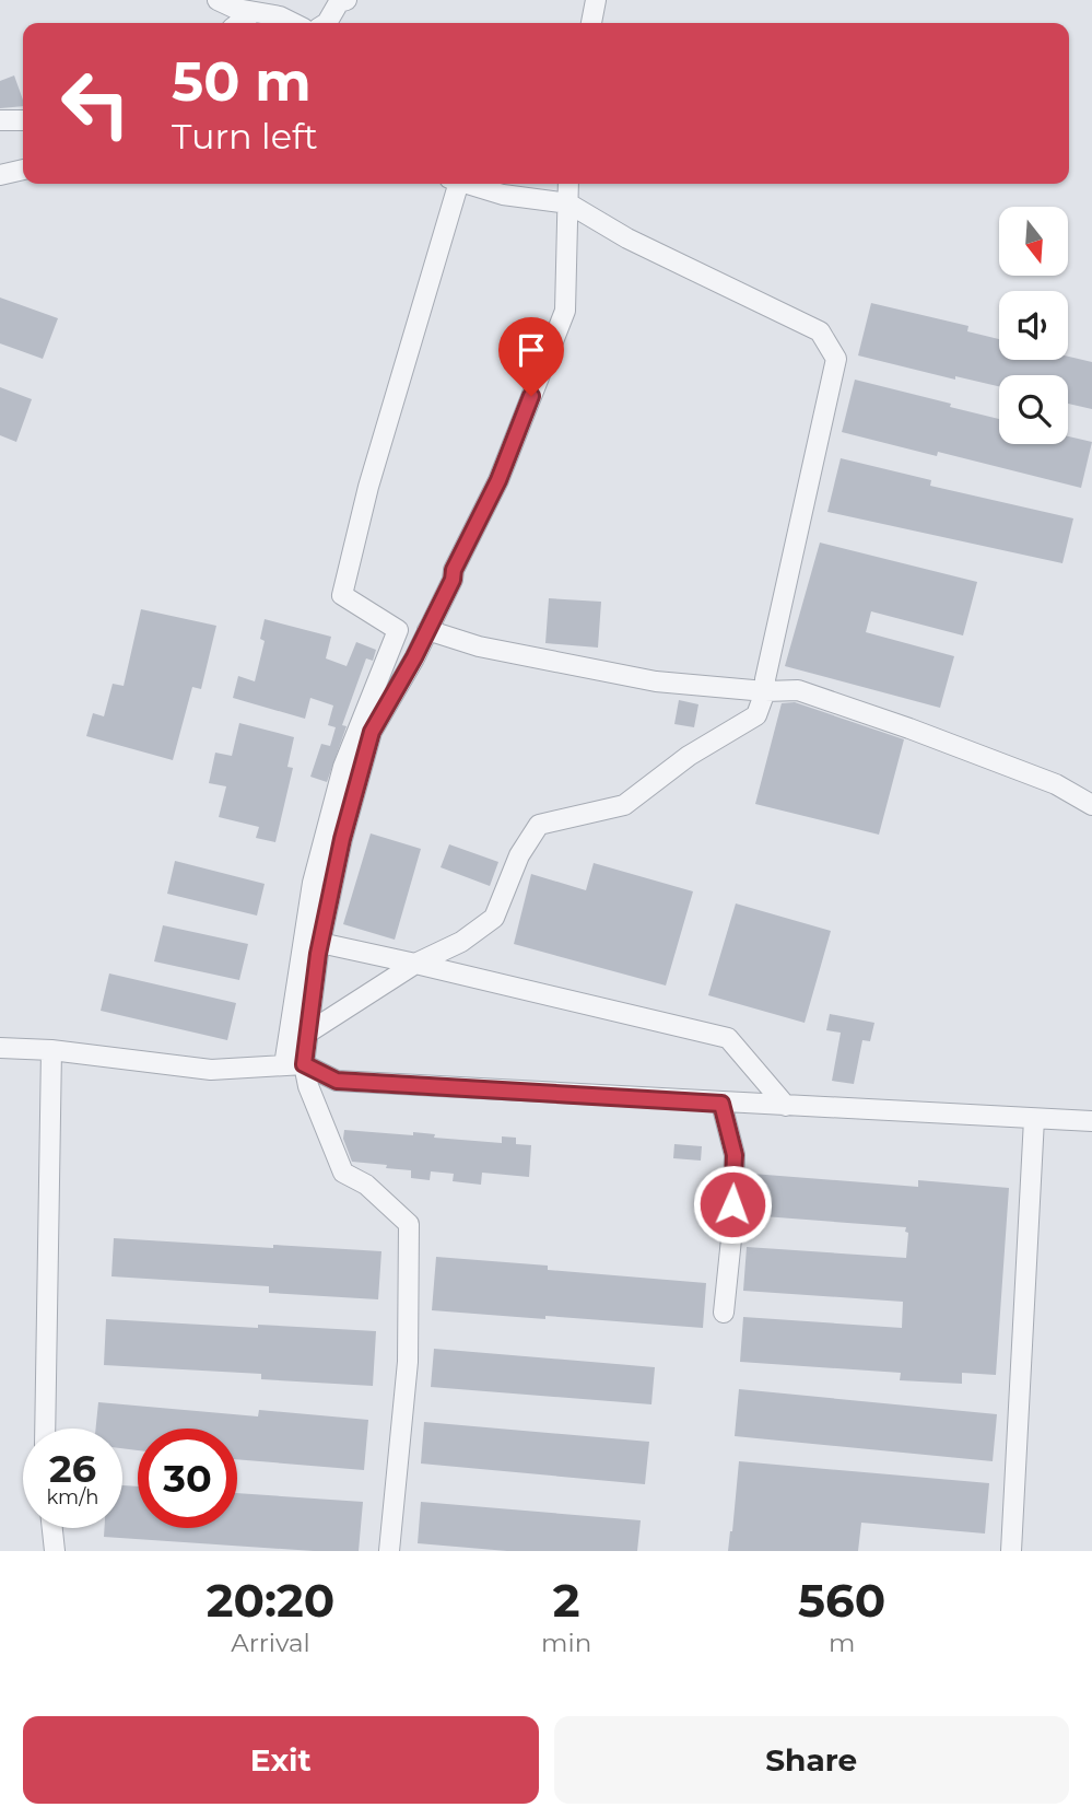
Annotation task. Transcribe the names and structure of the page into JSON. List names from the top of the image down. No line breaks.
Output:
{"north":"bottom","page":{"turn":["50 m","Turn left"],"speed":"26 km/h","limit":"30","eta":["20:20","Arrival","2","min","560","m"],"buttons":["Exit","Share"]}}
